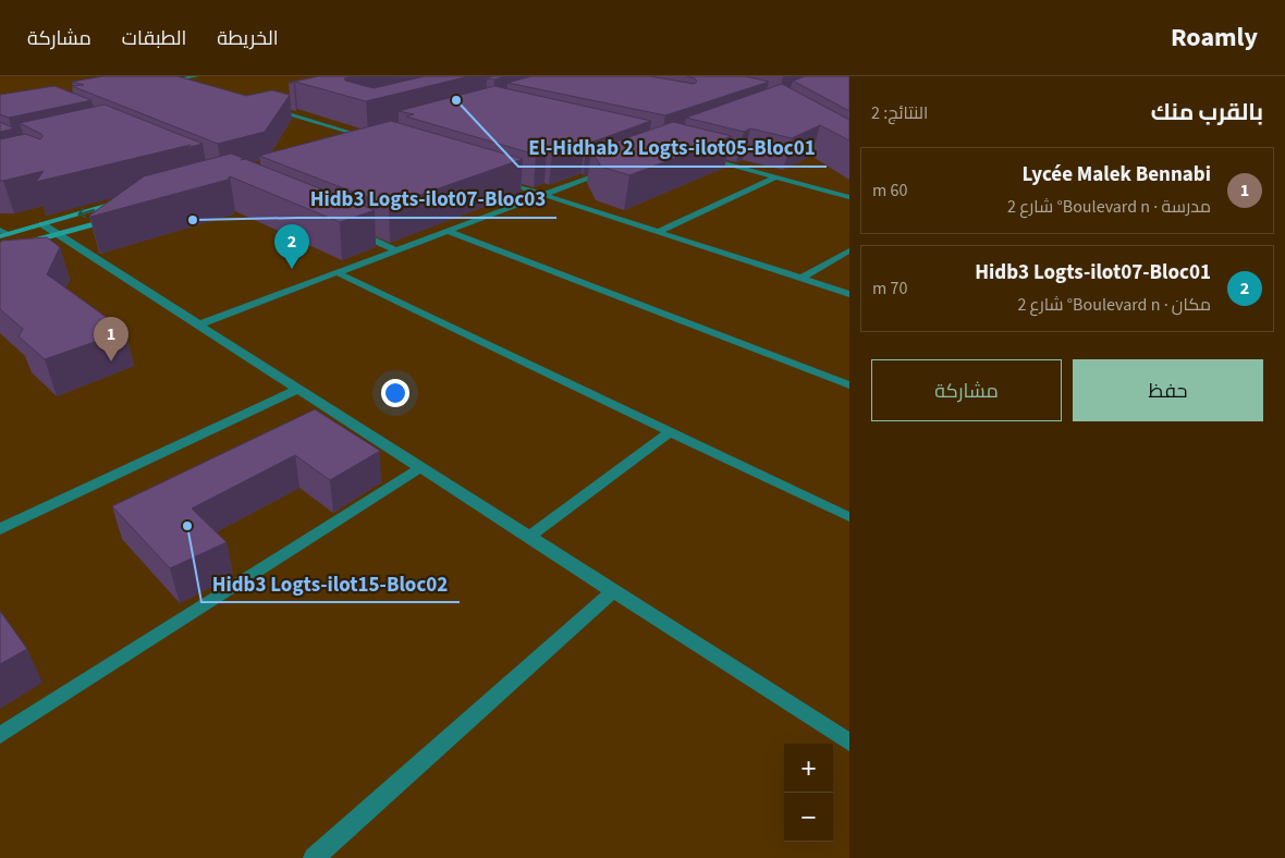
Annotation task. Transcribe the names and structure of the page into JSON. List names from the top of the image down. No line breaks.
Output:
{"places":["El-Hidhab 2 Logts-ilot05-Bloc01","Hidb3 Logts-ilot07-Bloc03","Hidb3 Logts-ilot15-Bloc02"],"page":{"header":"Roamly","nav":["الخريطة","الطبقات","مشاركة"],"heading":["بالقرب منك","النتائج: 2"],"list":[{"mark":"1","name":"Lycée Malek Bennabi","note":"مدرسة · Boulevard n° شارع 2","value":"60 m"},{"mark":"2","name":"Hidb3 Logts-ilot07-Bloc01","note":"مكان · Boulevard n° شارع 2","value":"70 m"}],"pins":["2","1"],"buttons":["حفظ","مشاركة"],"map_buttons":["+","−"]}}
